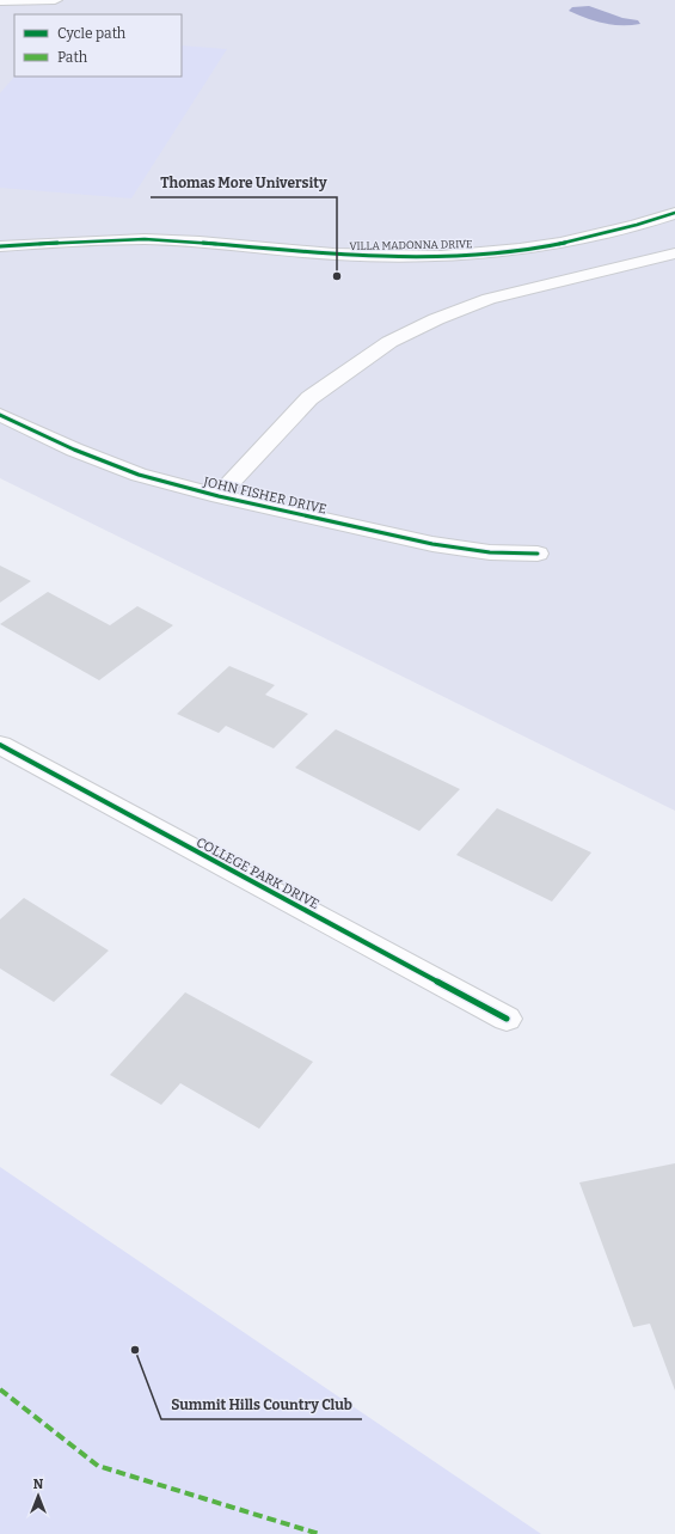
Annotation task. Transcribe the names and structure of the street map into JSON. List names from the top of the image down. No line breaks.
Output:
{"streets":{"street":["VILLA MADONNA DRIVE","JOHN FISHER DRIVE","COLLEGE PARK DRIVE"]},"places":["Thomas More University","Summit Hills Country Club"],"legend":["Cycle path","Path"],"north":"top"}
